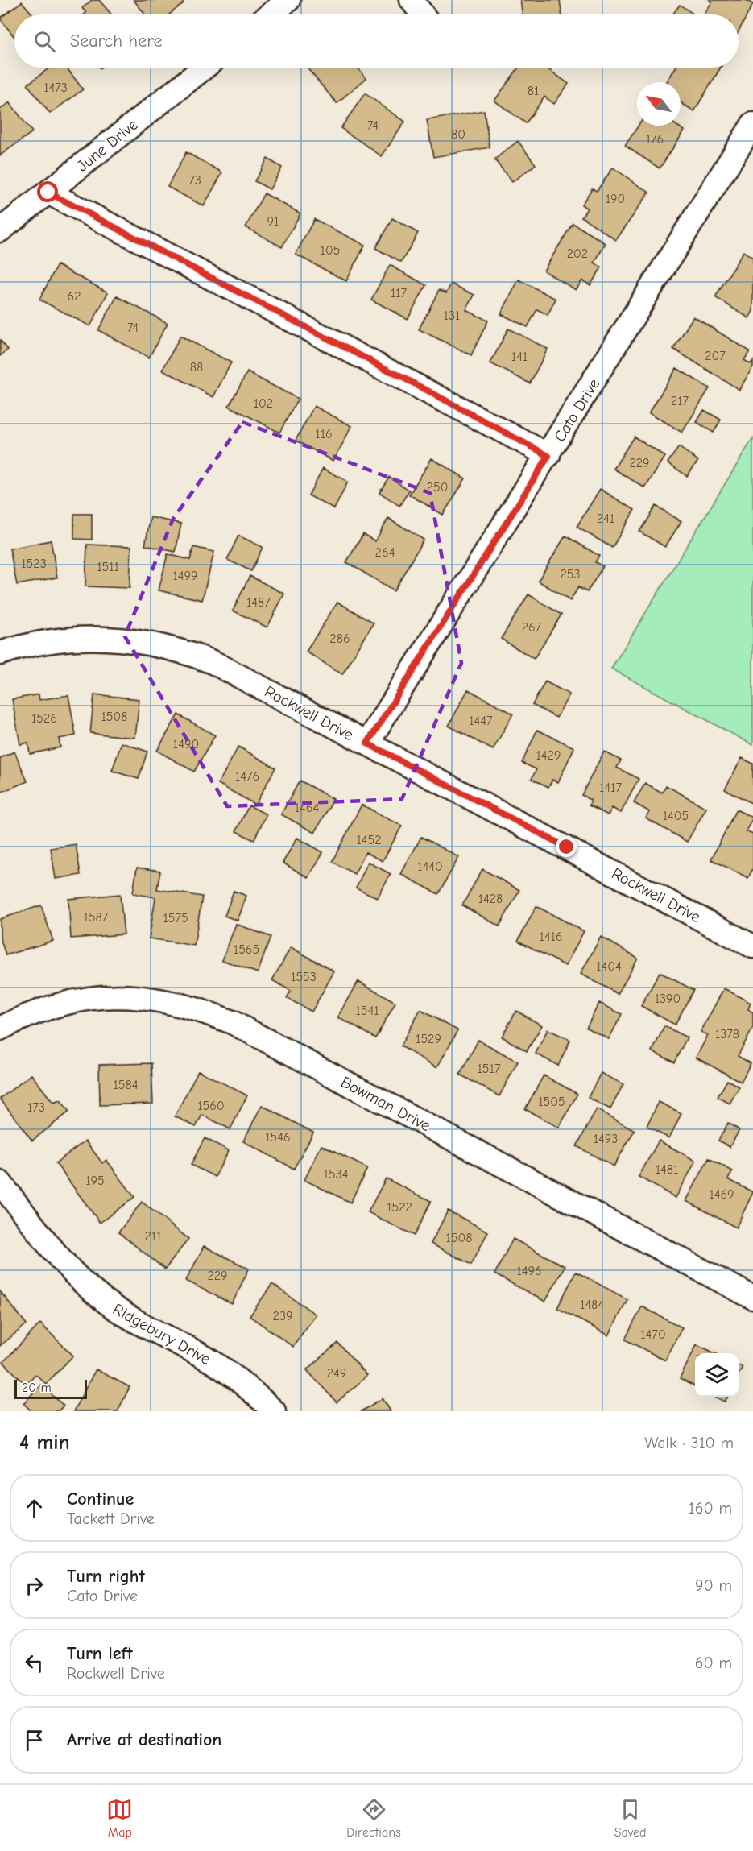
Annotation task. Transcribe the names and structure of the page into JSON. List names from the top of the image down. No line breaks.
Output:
{"streets":{"street":["June Drive","Cato Drive","Rockwell Drive","Bowman Drive","Ridgebury Drive"]},"crossings":[["Cato Drive","Rockwell Drive"]],"house_numbers":["1473","81","74","80","176","73","190","91","105","202","117","62","131","74","207","141","88","217","102","116","229","250","241","264","1523","1511","253","1499","1487","267","286","1508","1526","1447","1490","1429","1476","1417","1464","1405","1452","1440","1428","1587","1575","1416","1565","1404","1553","1390","1541","1378","1529","1517","1584","1505","1560","173","1546","1493","1481","1534","195","1469","1522","211","1508","1496","229","1484","239","1470","249"],"scale_bar":"20 m","north":"top left","page":{"search":"Search here","scale":"20 m","heading":["4 min","Walk · 310 m"],"list":[["Continue","Tackett Drive","160 m"],["Turn right","Cato Drive","90 m"],["Turn left","Rockwell Drive","60 m"],"Arrive at destination"],"nav":["Map","Directions","Saved"]}}
